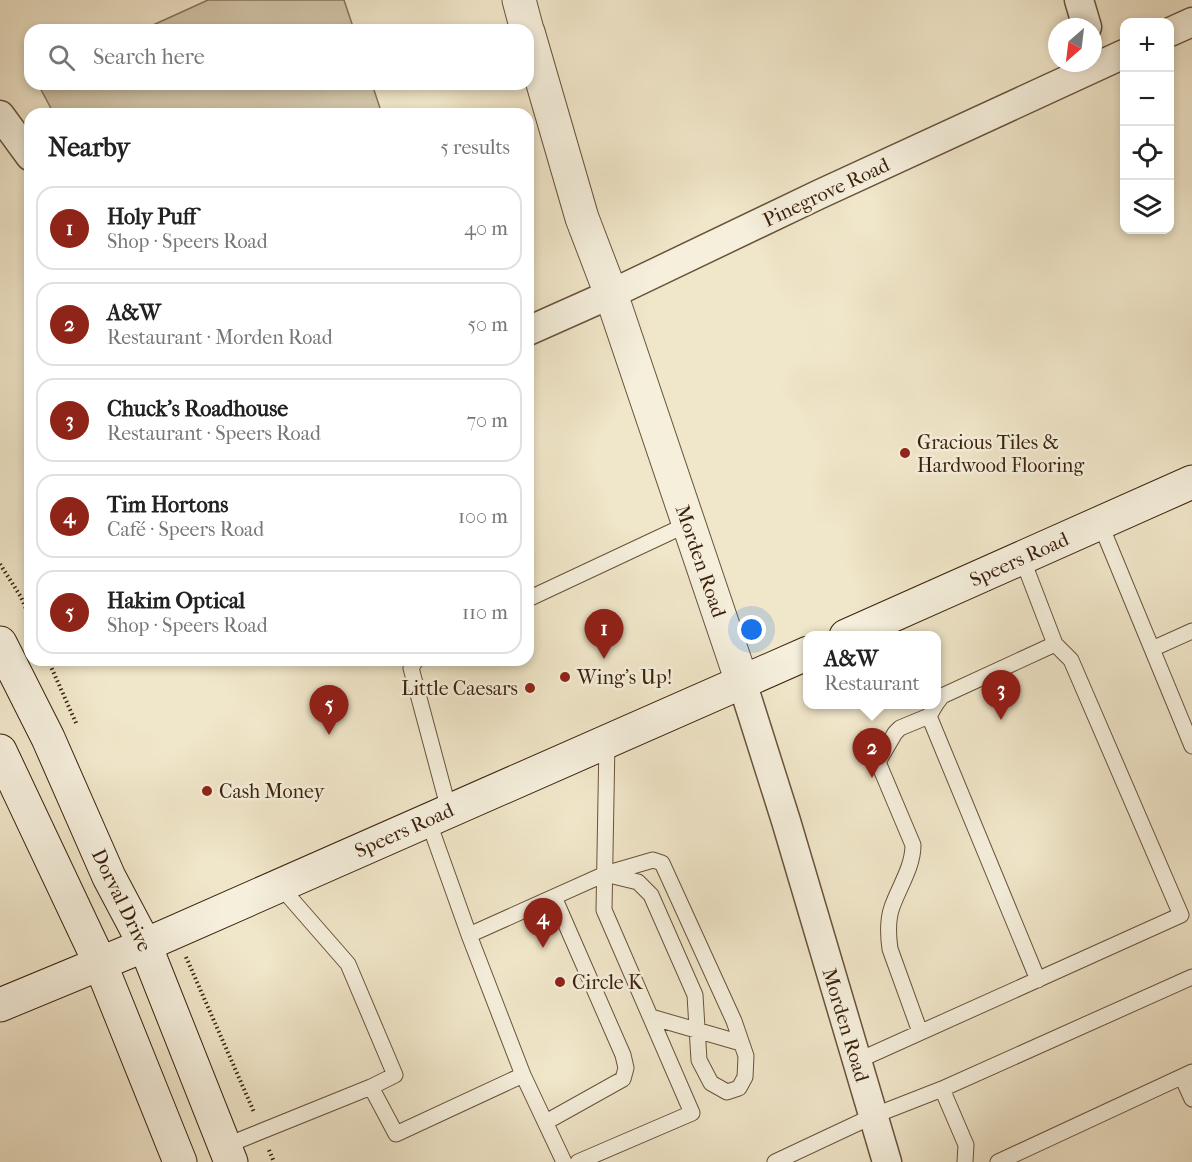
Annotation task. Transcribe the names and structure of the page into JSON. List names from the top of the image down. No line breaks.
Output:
{"streets":{"main road":["Speers Road","Morden Road","Dorval Drive"],"street":["Pinegrove Road"]},"crossings":[["Pinegrove Road","Morden Road"],["Speers Road","Morden Road"],["Speers Road","Dorval Drive"]],"places":["Gracious Tiles & Hardwood Flooring","Wing’s Up!","Little Caesars","Cash Money","Circle K"],"north":"bottom left","page":{"map_buttons":["+","−"],"search":"Search here","heading":["Nearby","5 results"],"list":[{"mark":"1","name":"Holy Puff","note":"Shop · Speers Road","value":"40 m"},{"mark":"2","name":"A&W","note":"Restaurant · Morden Road","value":"50 m"},{"mark":"3","name":"Chuck's Roadhouse","note":"Restaurant · Speers Road","value":"70 m"},{"mark":"4","name":"Tim Hortons","note":"Café · Speers Road","value":"100 m"},{"mark":"5","name":"Hakim Optical","note":"Shop · Speers Road","value":"110 m"}],"pins":["1","3","5","2","4"],"popup":["A&W","Restaurant"]}}
